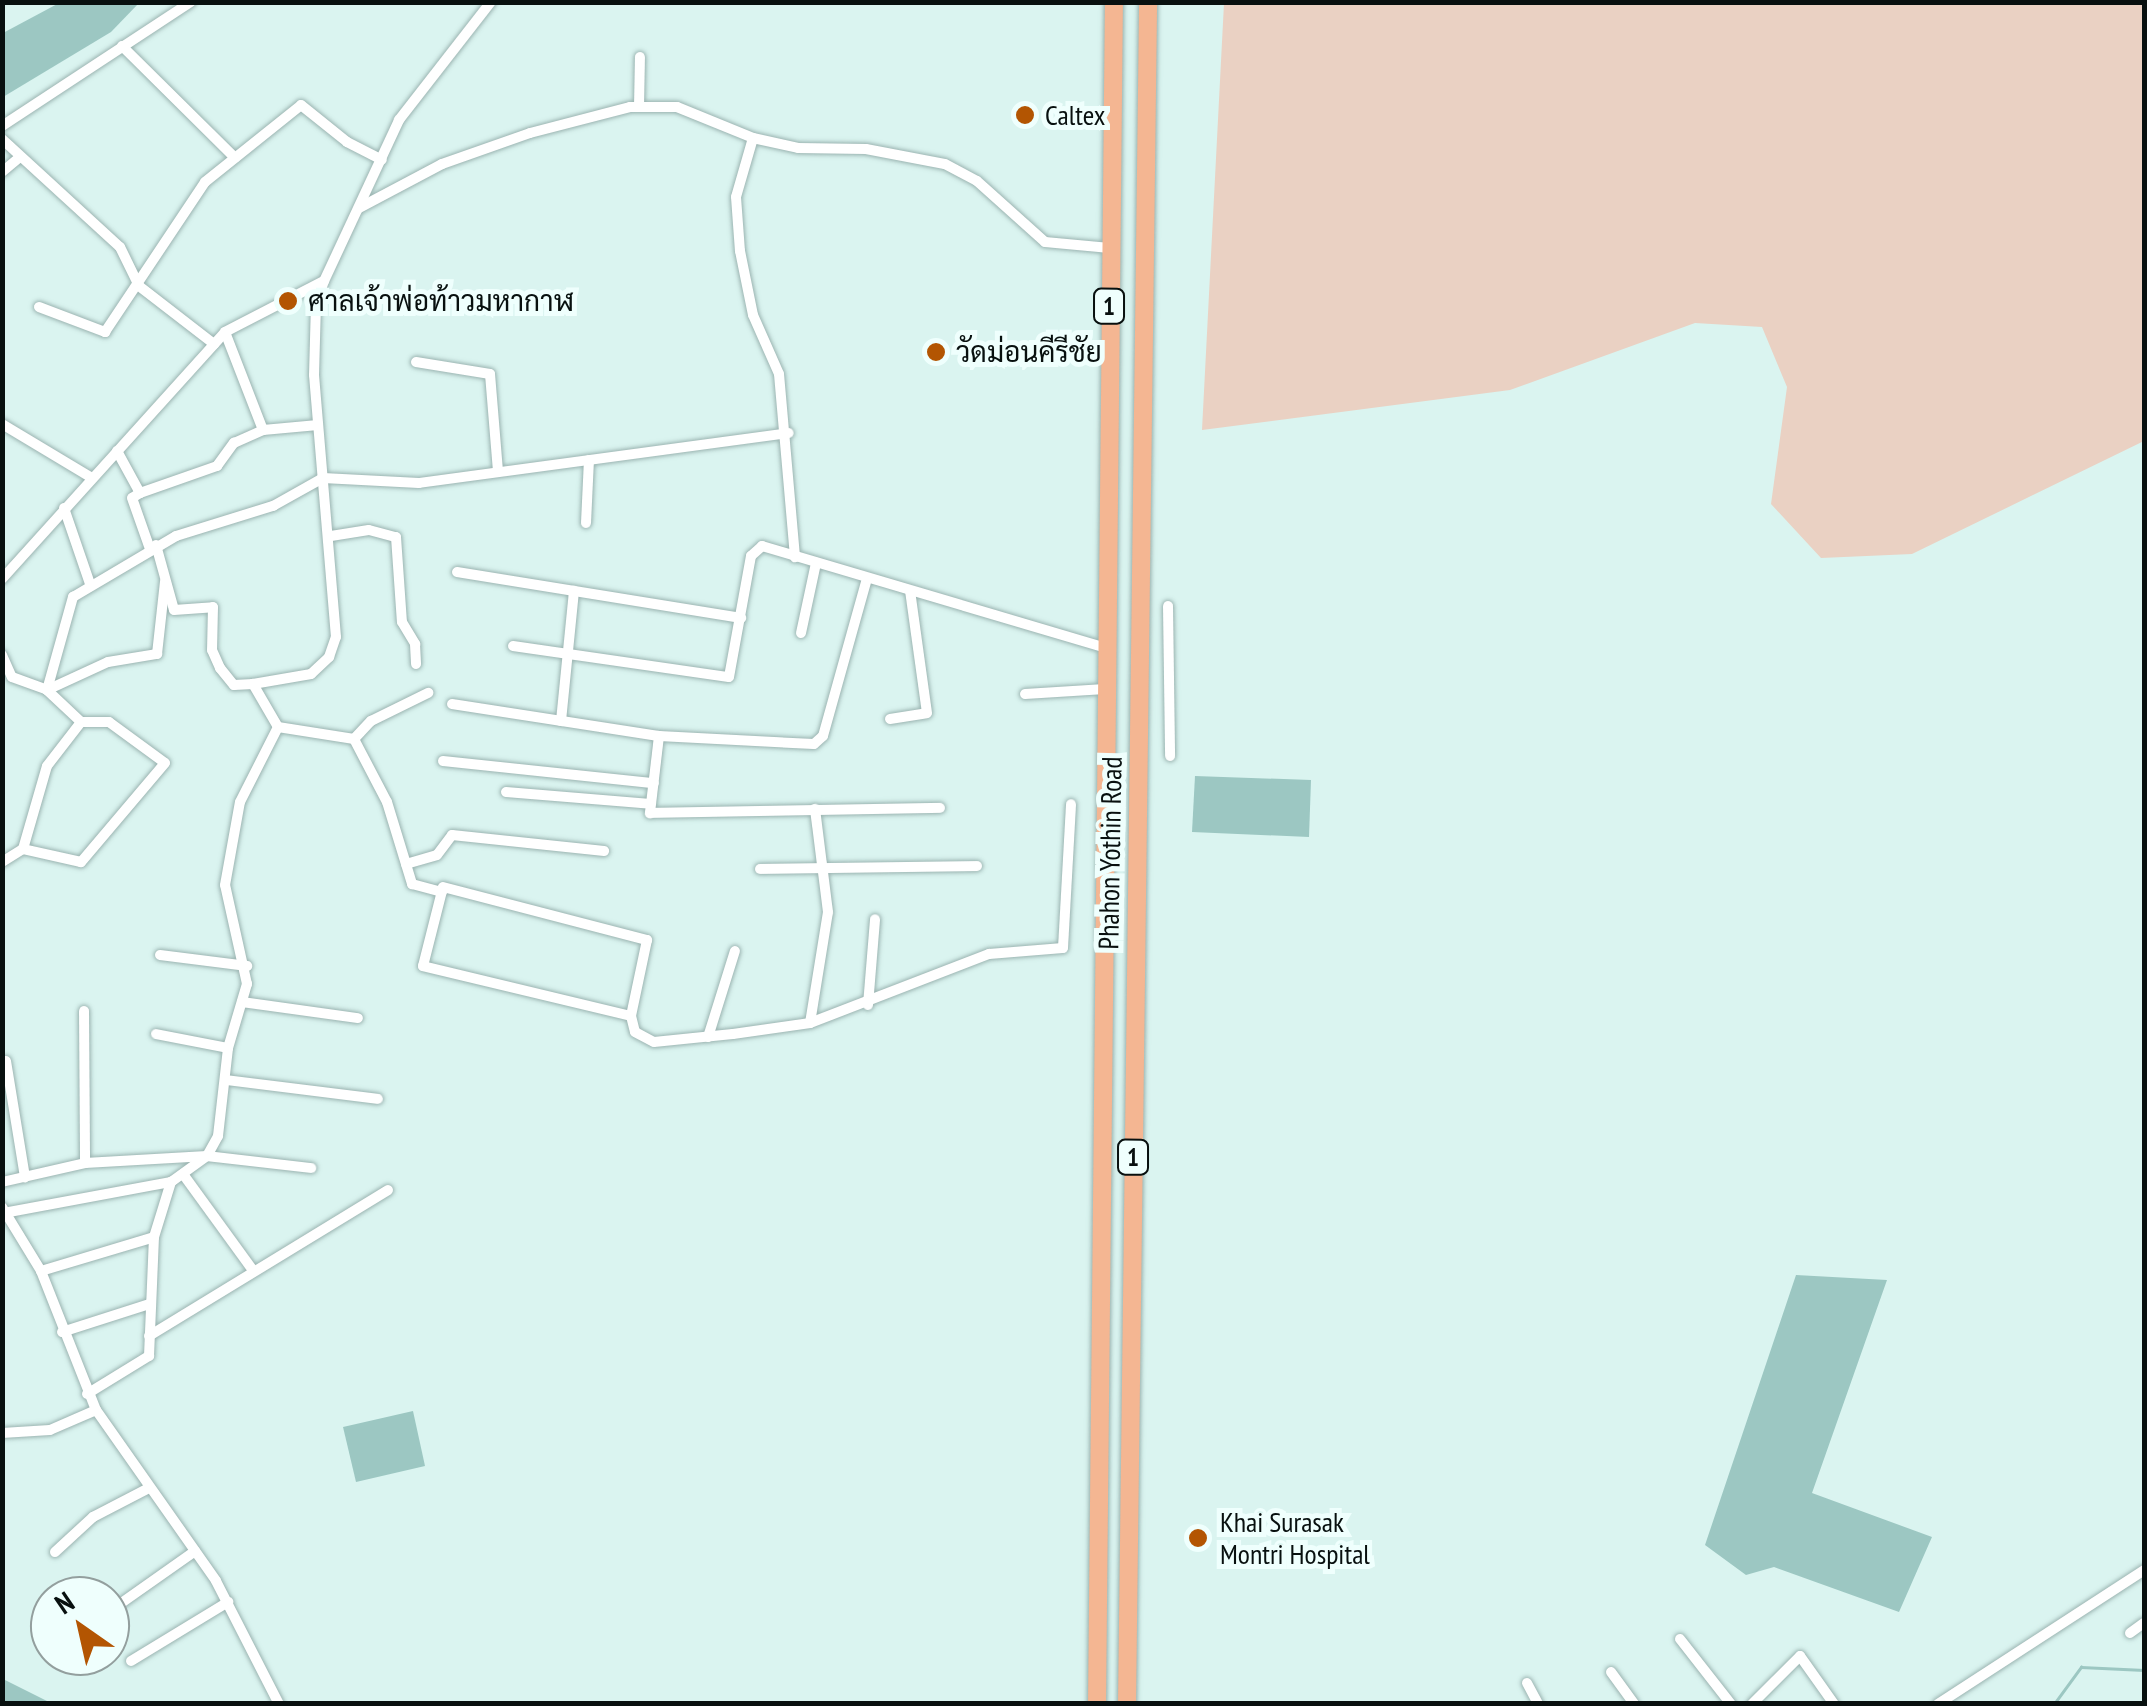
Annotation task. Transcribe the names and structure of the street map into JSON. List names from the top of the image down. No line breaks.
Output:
{"streets":{"highway":["1","Phahon Yothin Road"]},"places":["Caltex","ศาลเจ้าพ่อท้าวมหากาฬ","วัดม่อนคีรีชัย","Khai Surasak Montri Hospital"],"north":"top left"}
